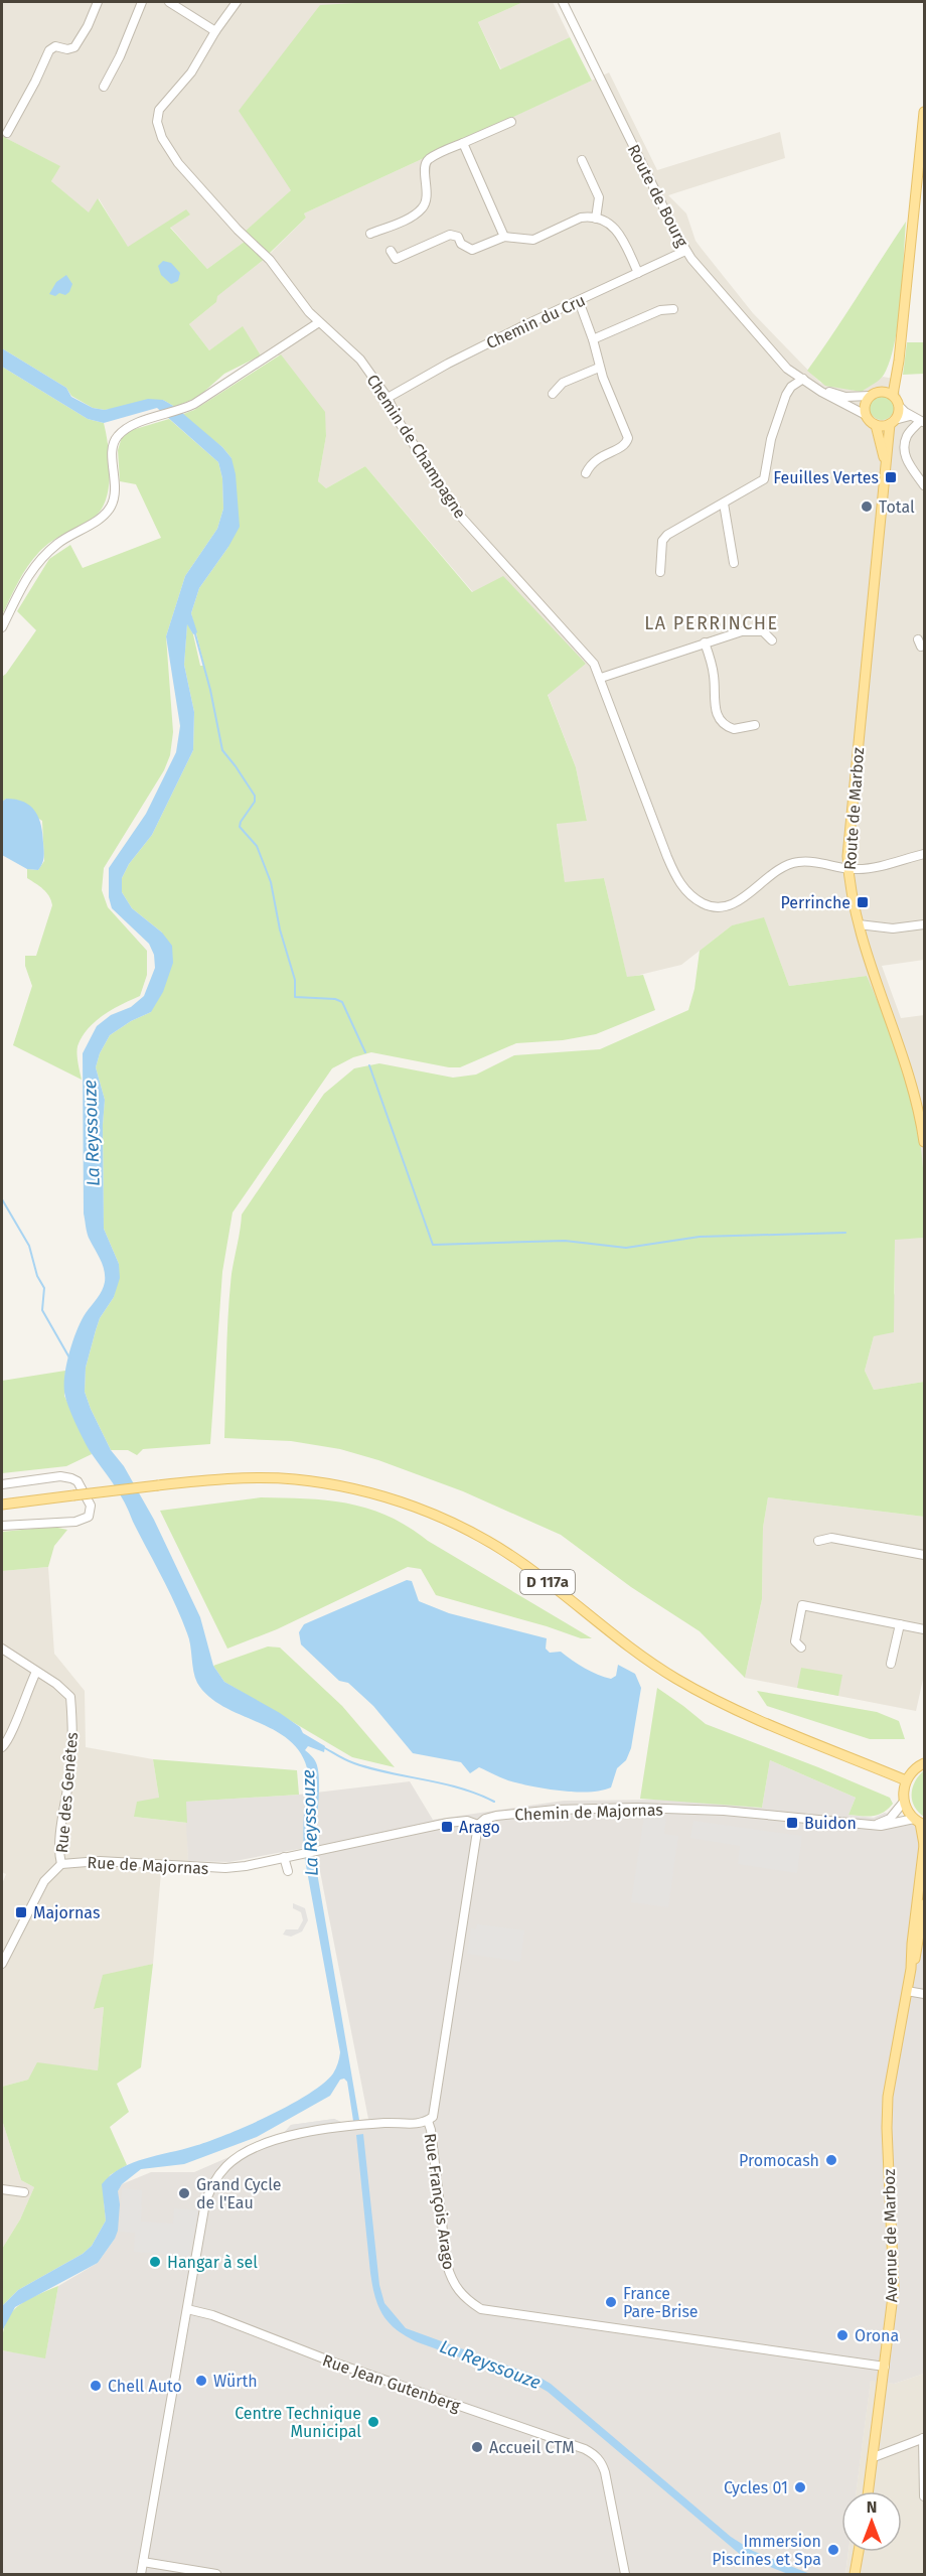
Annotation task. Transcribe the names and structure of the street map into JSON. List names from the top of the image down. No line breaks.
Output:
{"streets":{"main road":["Route de Marboz","D 117a","Avenue de Marboz"],"street":["Route de Bourg","Chemin du Cru","Chemin de Champagne","Rue des Genêtes","Chemin de Majornas","Rue de Majornas","Rue François Arago","Rue Jean Gutenberg"]},"crossings":[["Route de Bourg","Chemin du Cru"],["Route de Bourg","Route de Marboz"],["Chemin du Cru","Chemin de Champagne"],["Chemin de Champagne","Route de Marboz"],["Rue des Genêtes","Rue de Majornas"],["Chemin de Majornas","Rue de Majornas"],["Chemin de Majornas","Rue François Arago"],["Chemin de Majornas","Avenue de Marboz"],["Rue François Arago","Avenue de Marboz"]],"districts":["LA PERRINCHE"],"water":["La Reyssouze"],"places":{"transit":["Feuilles Vertes","Perrinche","Buidon","Arago","Majornas"],"other":["Total","Promocash","Grand Cycle de l'Eau","Hangar à sel","France Pare-Brise","Orona","Würth","Chell Auto","Centre Technique Municipal","Accueil CTM","Cycles 01","Immersion Piscines et Spa"]},"north":"top"}
